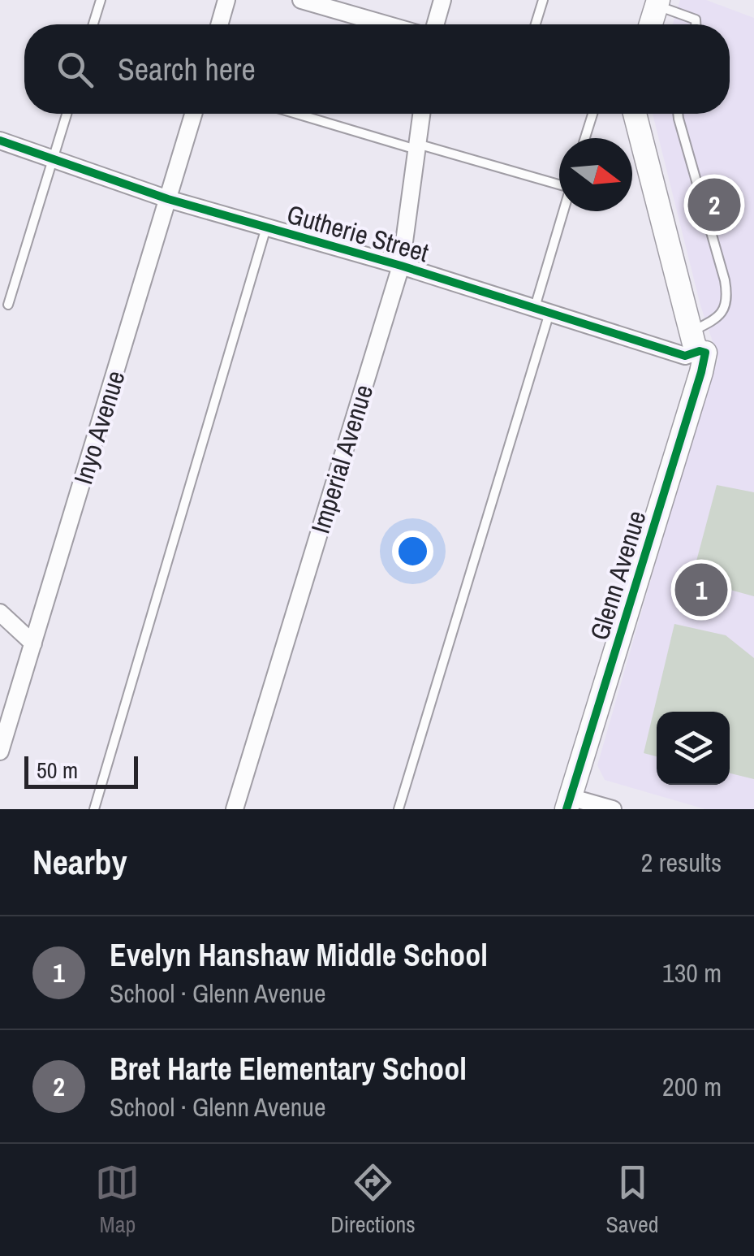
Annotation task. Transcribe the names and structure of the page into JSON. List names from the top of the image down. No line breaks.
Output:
{"streets":{"street":["Gutherie Street","Inyo Avenue","Imperial Avenue","Glenn Avenue"]},"crossings":[["Gutherie Street","Inyo Avenue"],["Gutherie Street","Imperial Avenue"],["Gutherie Street","Glenn Avenue"]],"scale_bar":"50 m","north":"right","page":{"search":"Search here","pins":["2","1"],"scale":"50 m","heading":["Nearby","2 results"],"list":[{"mark":"1","name":"Evelyn Hanshaw Middle School","note":"School · Glenn Avenue","value":"130 m"},{"mark":"2","name":"Bret Harte Elementary School","note":"School · Glenn Avenue","value":"200 m"}],"nav":["Map","Directions","Saved"]}}
